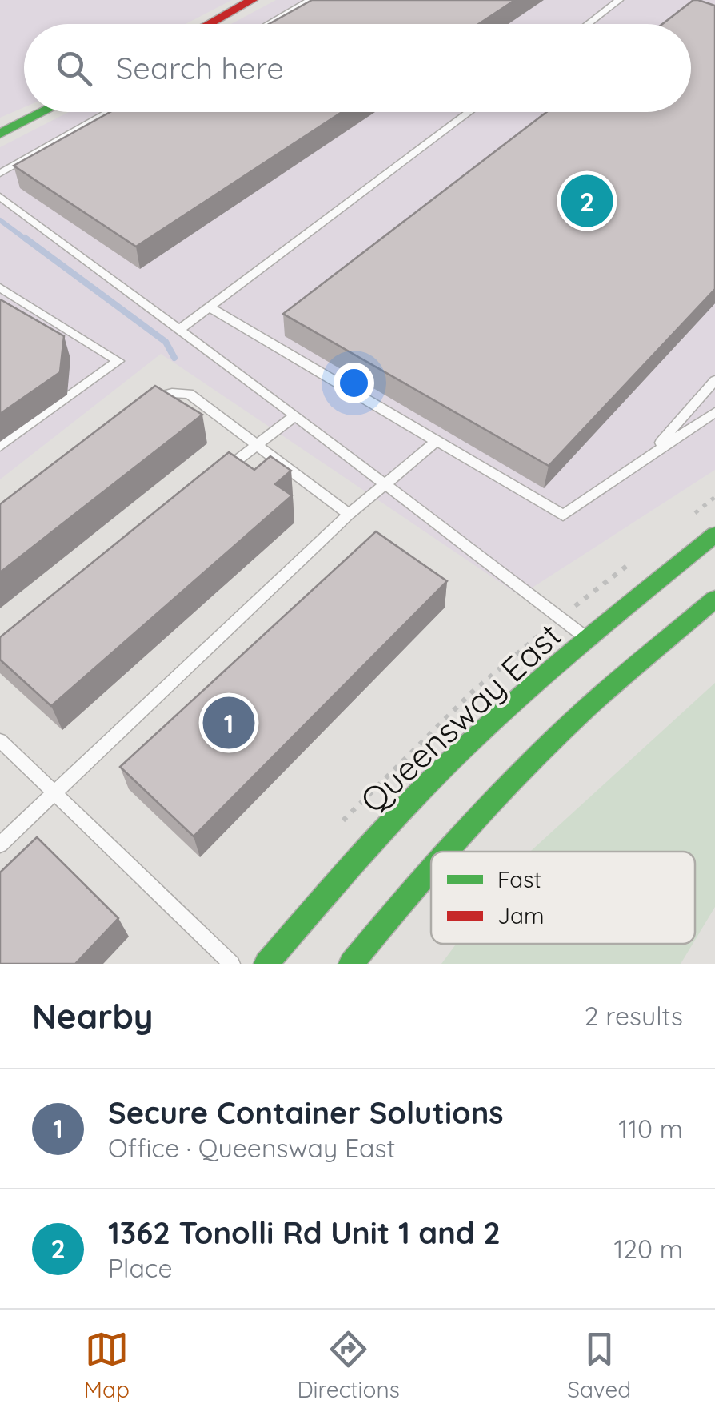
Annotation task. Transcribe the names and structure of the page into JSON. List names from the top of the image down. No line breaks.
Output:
{"streets":{"main road":["Queensway East"]},"legend":["Fast","Jam"],"page":{"search":"Search here","pins":["2","1"],"heading":["Nearby","2 results"],"list":[{"mark":"1","name":"Secure Container Solutions","note":"Office · Queensway East","value":"110 m"},{"mark":"2","name":"1362 Tonolli Rd Unit 1 and 2","note":"Place","value":"120 m"}],"nav":["Map","Directions","Saved"]}}
